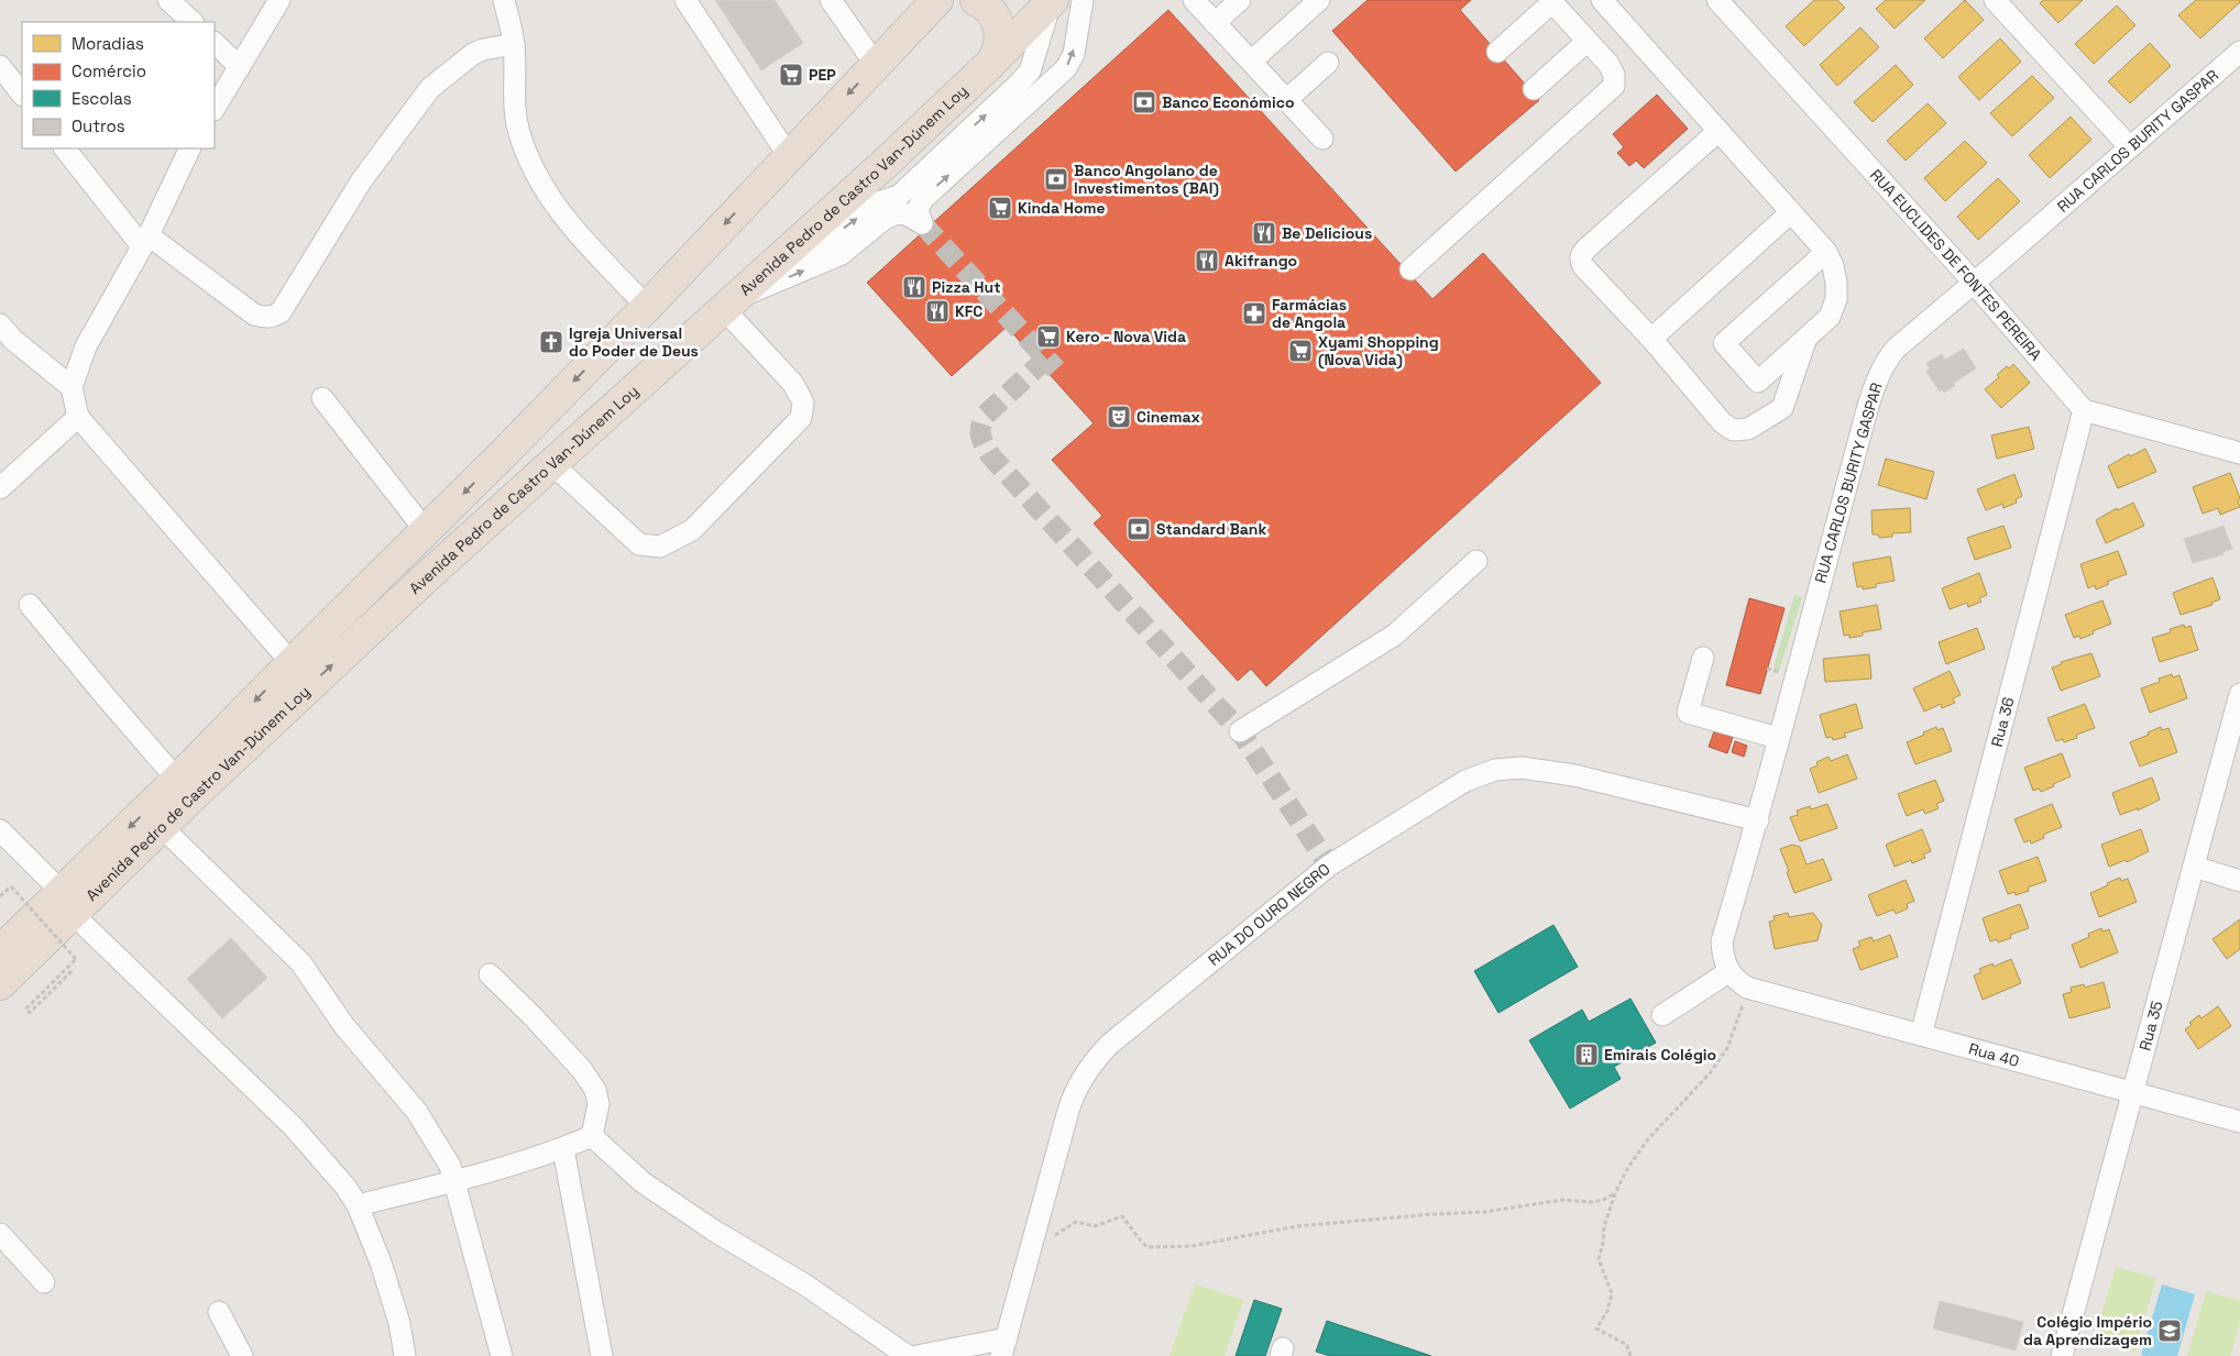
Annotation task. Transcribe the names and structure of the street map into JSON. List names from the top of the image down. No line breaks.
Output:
{"streets":{"highway":["Avenida Pedro de Castro Van-Dúnem Loy"],"street":["RUA CARLOS BURITY GASPAR","RUA EUCLIDES DE FONTES PEREIRA","Rua 36","RUA DO OURO NEGRO","Rua 35","Rua 40"]},"crossings":[["RUA CARLOS BURITY GASPAR","RUA EUCLIDES DE FONTES PEREIRA"],["RUA CARLOS BURITY GASPAR","RUA DO OURO NEGRO"],["RUA EUCLIDES DE FONTES PEREIRA","Rua 36"],["Rua 36","Rua 40"],["Rua 35","Rua 40"]],"places":{"supermarket":["PEP","Kinda Home","Kero - Nova Vida","Xyami Shopping (Nova Vida)"],"bank":["Banco Económico","Banco Angolano de Investimentos (BAI)","Standard Bank"],"restaurant":["Be Delicious","Akifrango","Pizza Hut","KFC"],"pharmacy":["Farmácias de Angola"],"church":["Igreja Universal do Poder de Deus"],"theatre":["Cinemax"],"building":["Emirais Colégio"],"school or university":["Colégio Império da Aprendizagem"]},"legend":["Moradias","Comércio","Escolas","Outros"]}
